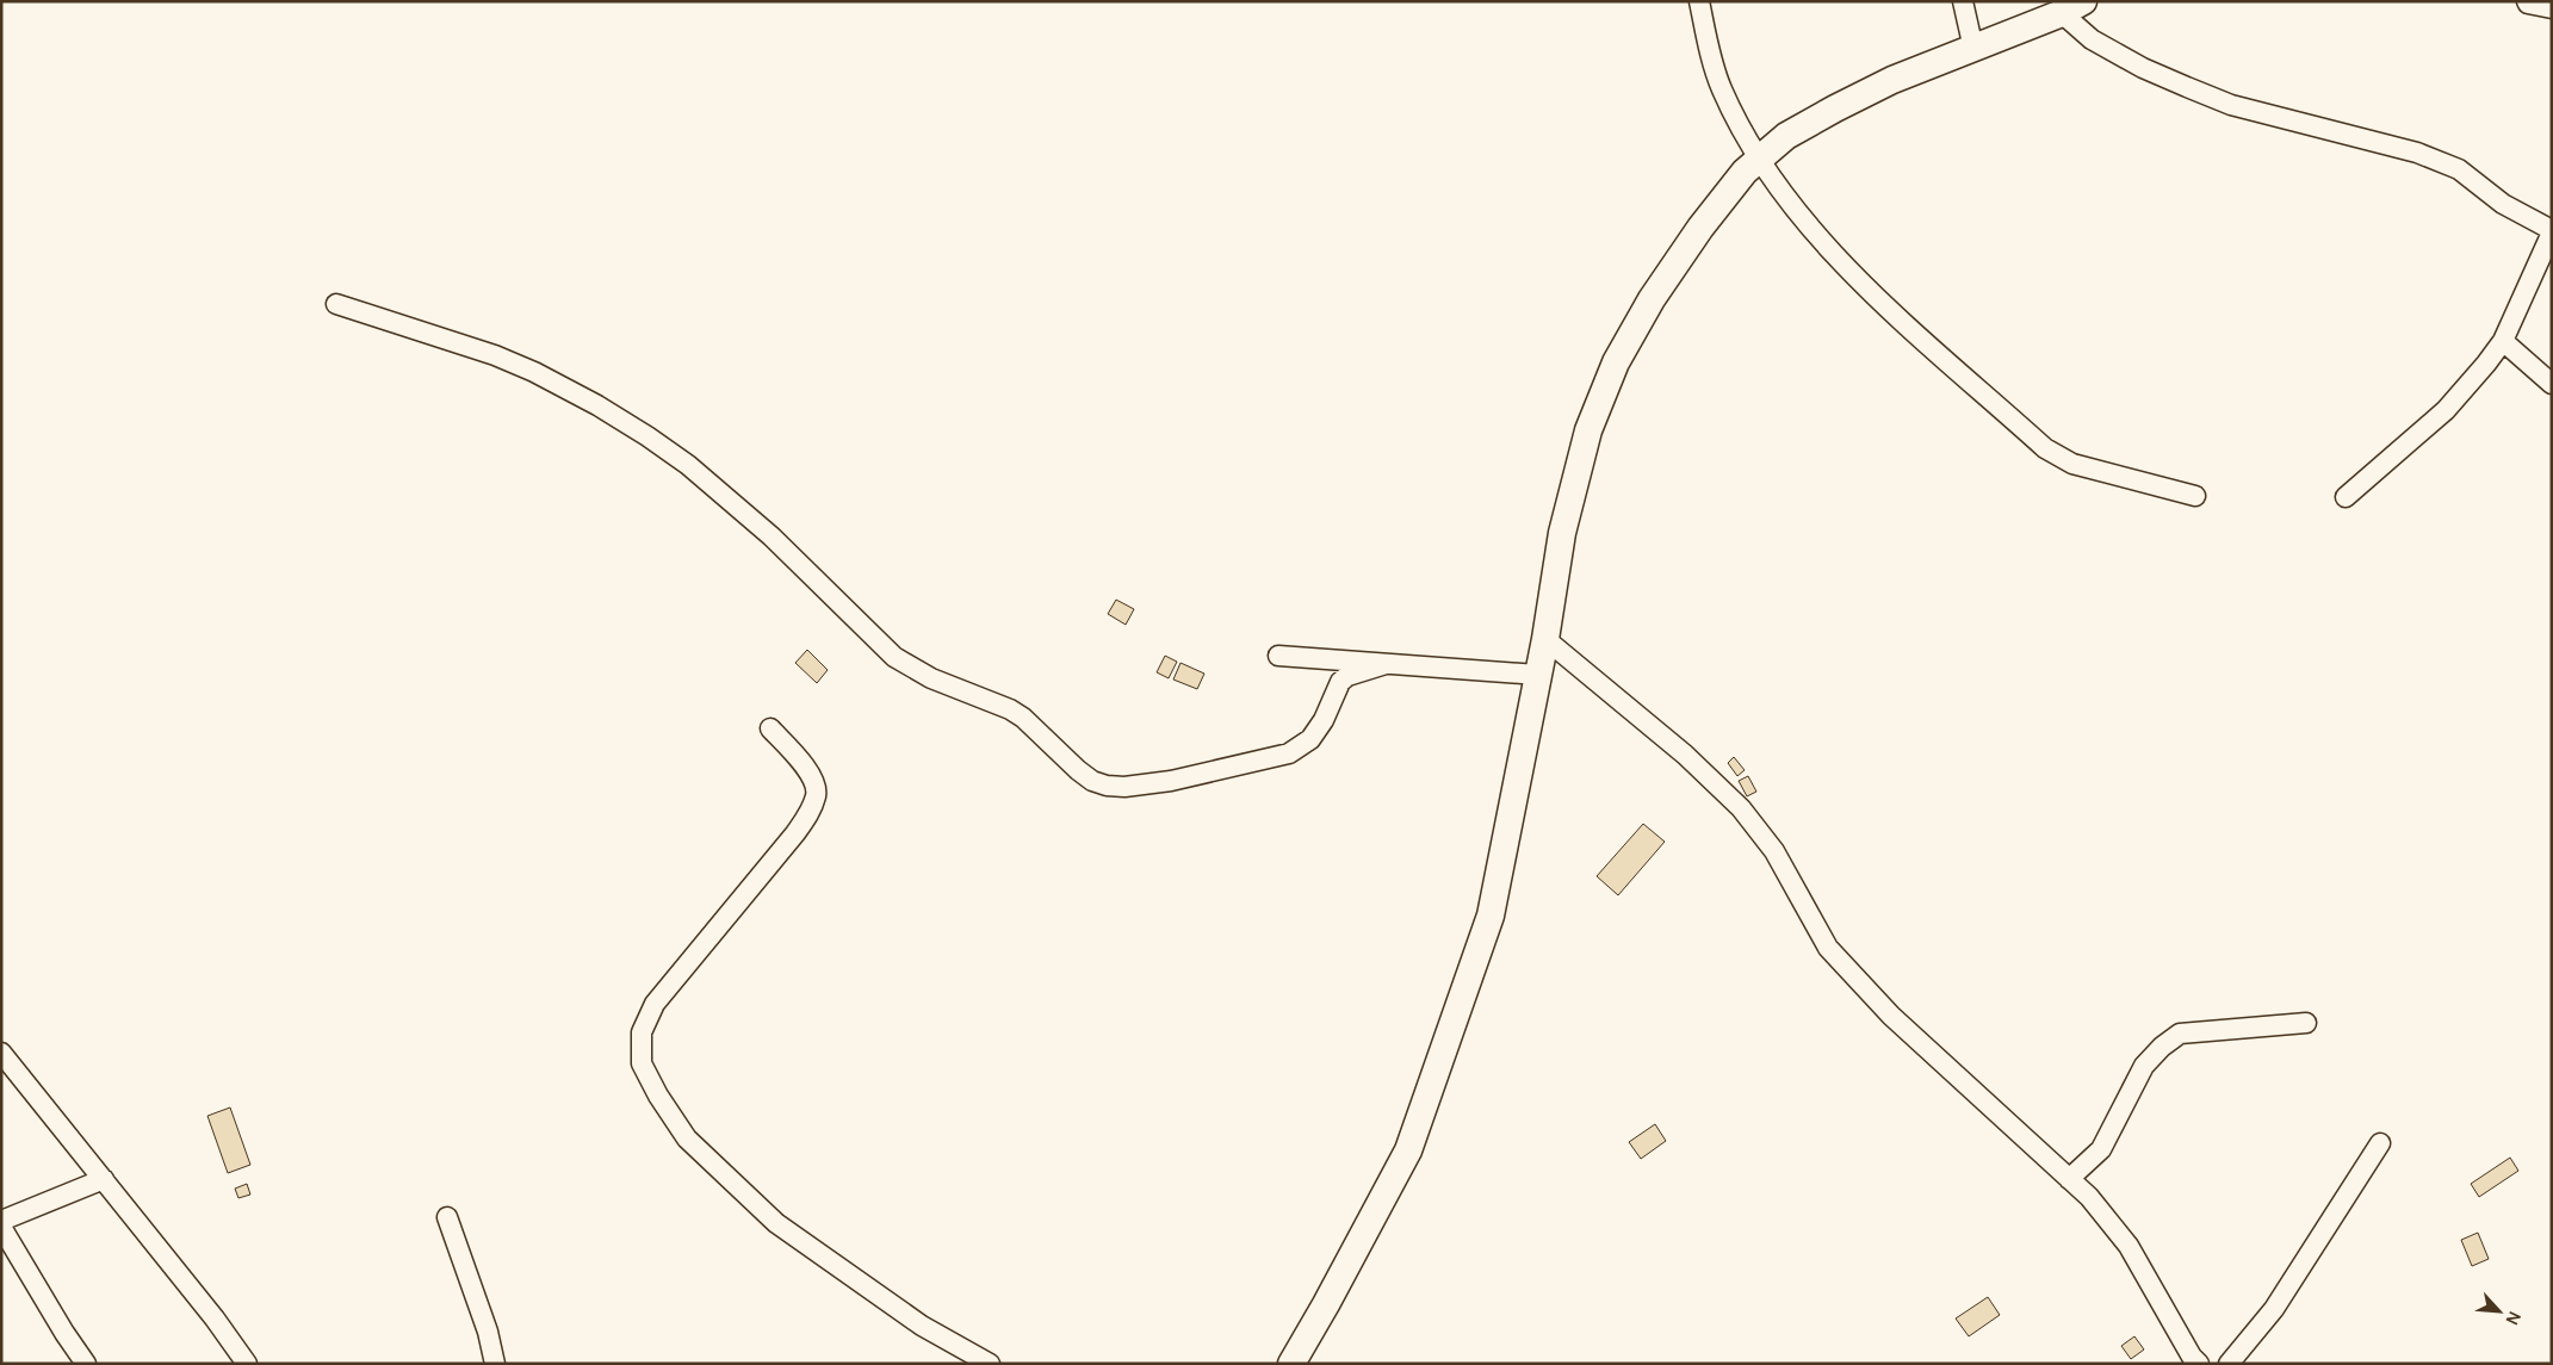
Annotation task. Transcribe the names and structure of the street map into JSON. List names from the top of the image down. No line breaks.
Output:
{"north":"bottom right"}
